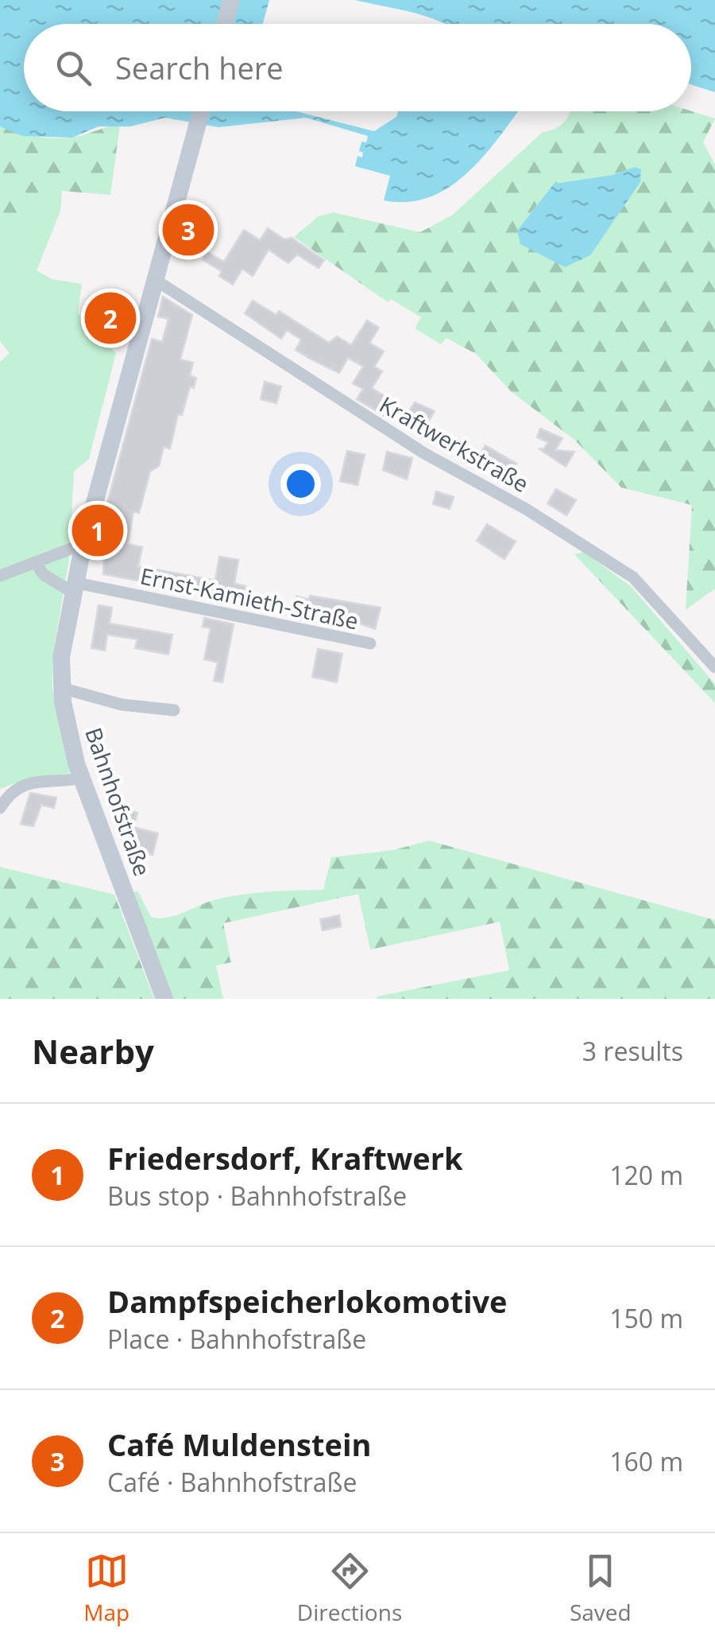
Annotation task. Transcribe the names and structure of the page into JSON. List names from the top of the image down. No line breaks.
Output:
{"streets":{"main road":["Bahnhofstraße"],"street":["Kraftwerkstraße","Ernst-Kamieth-Straße"]},"crossings":[["Kraftwerkstraße","Bahnhofstraße"],["Ernst-Kamieth-Straße","Bahnhofstraße"]],"page":{"search":"Search here","pins":["3","2","1"],"heading":["Nearby","3 results"],"list":[{"mark":"1","name":"Friedersdorf, Kraftwerk","note":"Bus stop · Bahnhofstraße","value":"120 m"},{"mark":"2","name":"Dampfspeicherlokomotive","note":"Place · Bahnhofstraße","value":"150 m"},{"mark":"3","name":"Café Muldenstein","note":"Café · Bahnhofstraße","value":"160 m"}],"nav":["Map","Directions","Saved"]}}
